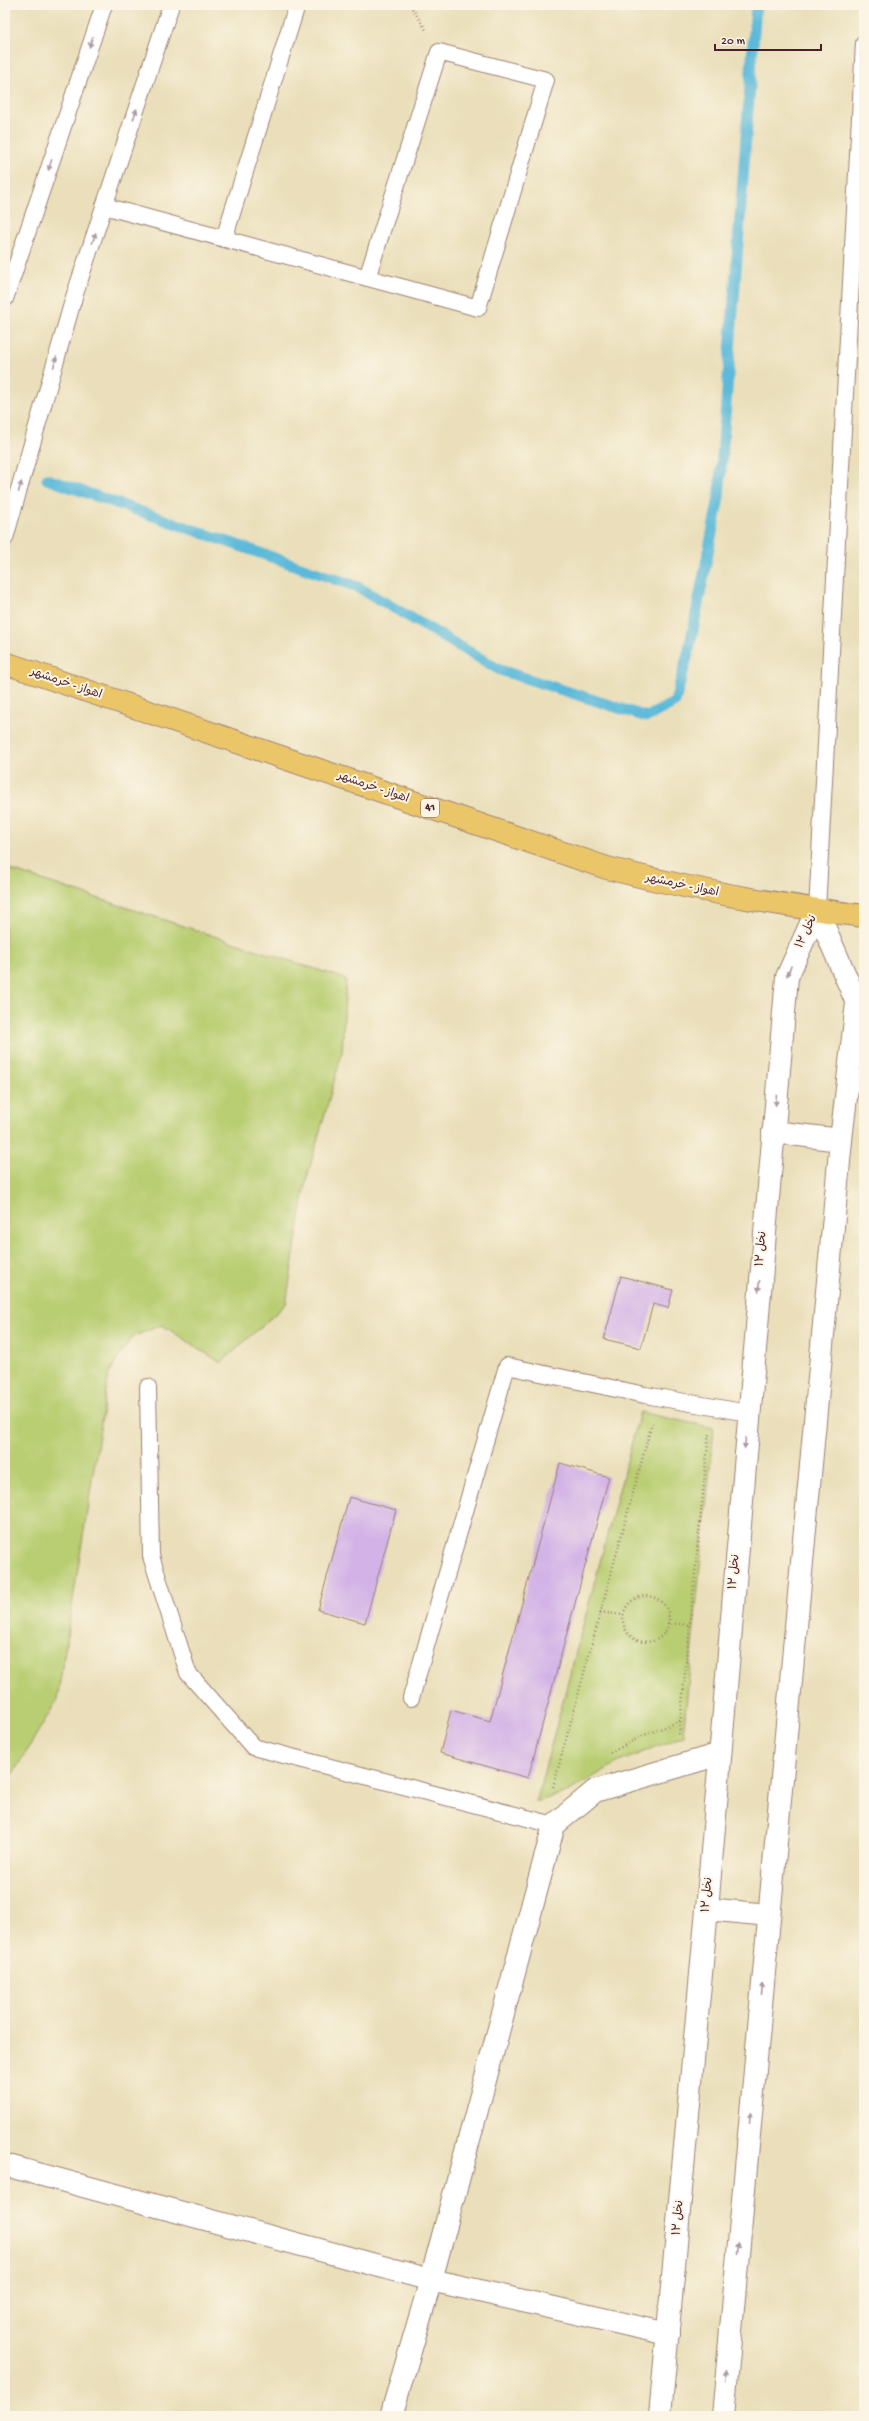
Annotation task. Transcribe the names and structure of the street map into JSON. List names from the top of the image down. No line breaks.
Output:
{"streets":{"main road":["اهواز - خرمشهر","41"],"street":["نخل ۱۲"]},"crossings":[["اهواز - خرمشهر","نخل ۱۲"]],"scale_bar":"20 m"}
